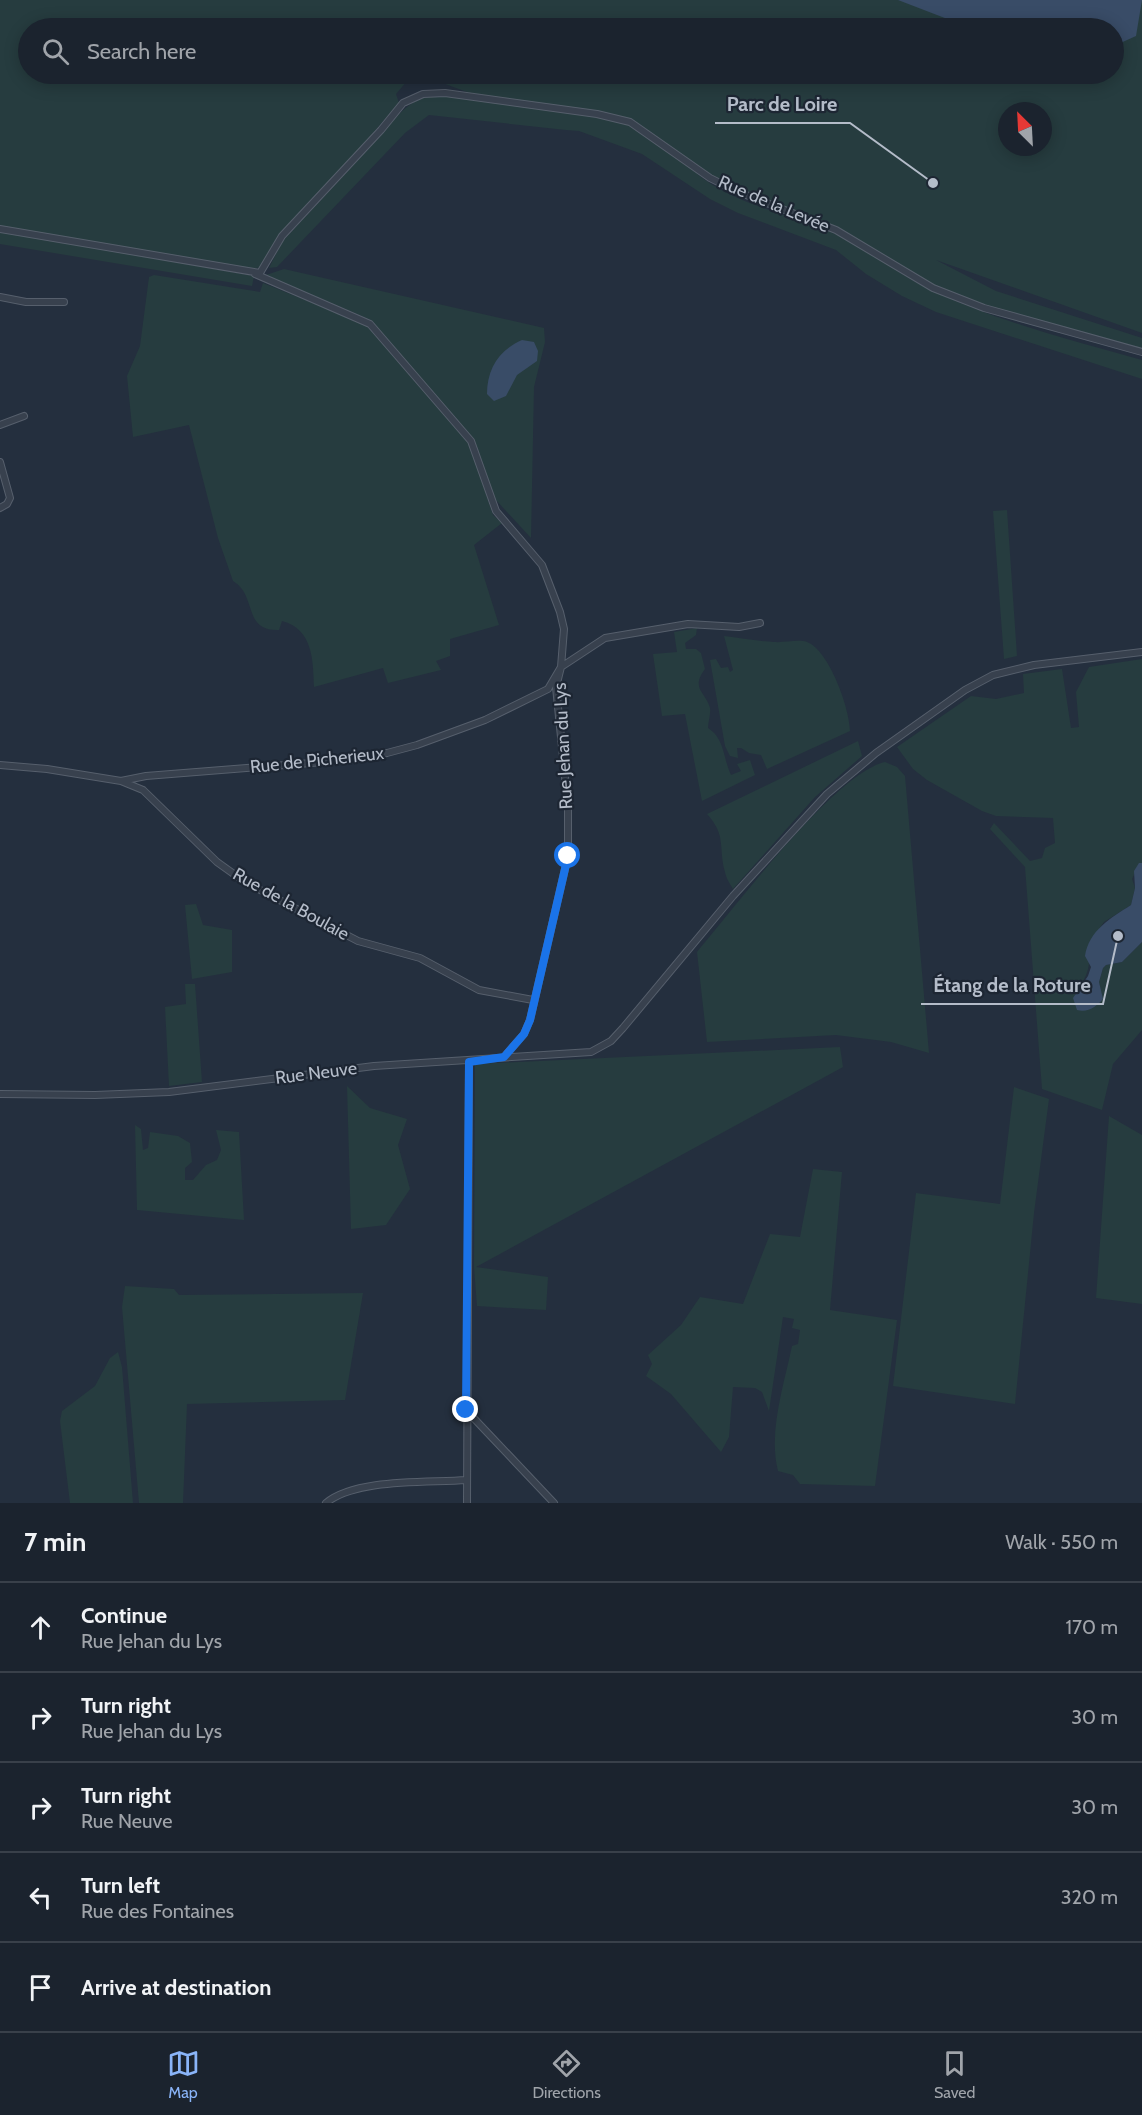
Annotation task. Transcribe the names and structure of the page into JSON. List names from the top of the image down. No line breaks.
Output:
{"streets":{"street":["Rue de la Levée","Rue Jehan du Lys","Rue de Picherieux","Rue de la Boulaie","Rue Neuve"]},"crossings":[["Rue de la Levée","Rue Jehan du Lys"],["Rue Jehan du Lys","Rue de Picherieux"],["Rue Jehan du Lys","Rue de la Boulaie"],["Rue Jehan du Lys","Rue Neuve"],["Rue de Picherieux","Rue de la Boulaie"]],"places":["Parc de Loire","Étang de la Roture"],"north":"top left","page":{"search":"Search here","heading":["7 min","Walk · 550 m"],"list":[["Continue","Rue Jehan du Lys","170 m"],["Turn right","Rue Jehan du Lys","30 m"],["Turn right","Rue Neuve","30 m"],["Turn left","Rue des Fontaines","320 m"],"Arrive at destination"],"nav":["Map","Directions","Saved"]}}
